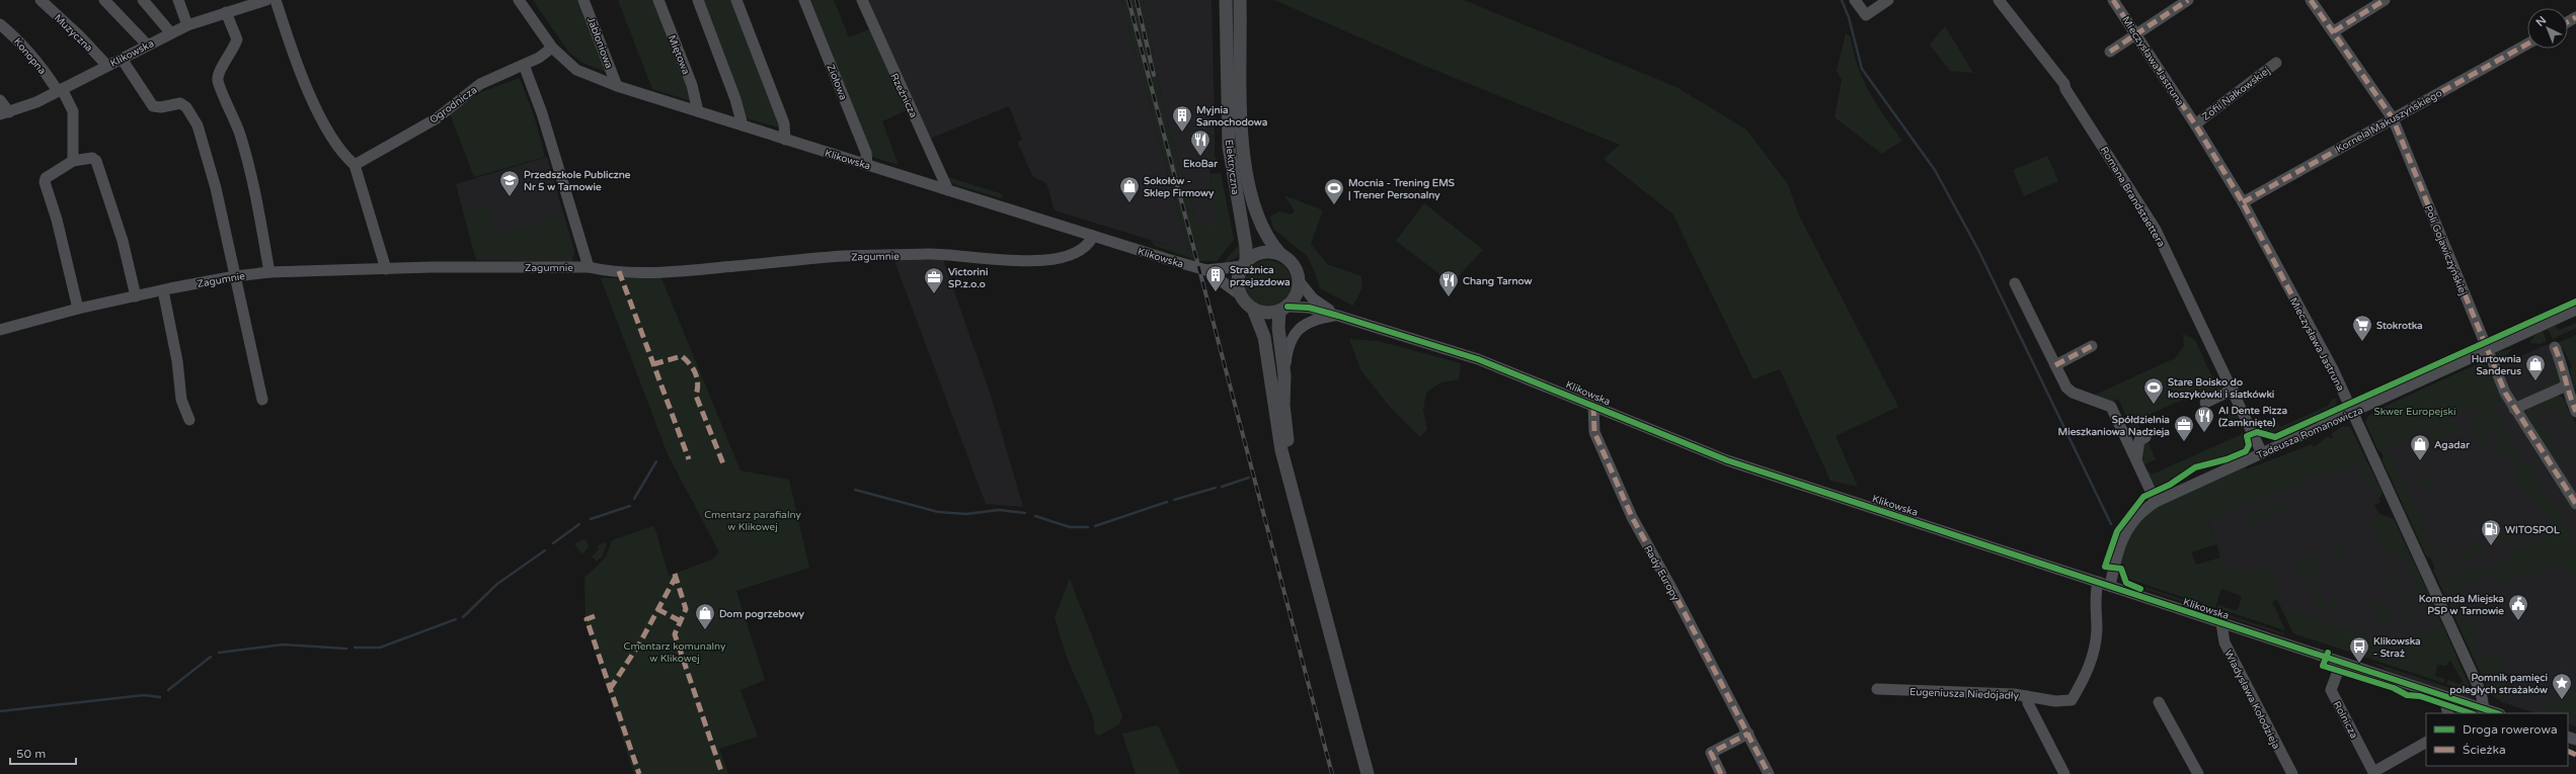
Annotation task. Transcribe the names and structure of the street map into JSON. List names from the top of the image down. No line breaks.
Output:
{"streets":{"main road":["Elektryczna"],"street":["Muzyczna","Jabłoniowa","Klikowska","Miętowa","Konopna","Mieczysława Jastruna","Ziołowa","Zofii Nałkowskiej","Rzeźnicza","Ogrodnicza","Kornela Makuszyńskiego","Romana Brandstaettera","Poli Gojawiczyńskiej","Zagumnie","Tadeusza Romanowicza","Rady Europy","Eugeniusza Niedojadły","Władysława Kołodzieja","Rolnicza"]},"crossings":[["Muzyczna","Klikowska"],["Jabłoniowa","Klikowska"],["Klikowska","Miętowa"],["Klikowska","Konopna"],["Klikowska","Mieczysława Jastruna"],["Klikowska","Ziołowa"],["Klikowska","Rzeźnicza"],["Klikowska","Ogrodnicza"],["Klikowska","Elektryczna"],["Klikowska","Zagumnie"],["Klikowska","Tadeusza Romanowicza"],["Klikowska","Rady Europy"],["Klikowska","Eugeniusza Niedojadły"],["Klikowska","Władysława Kołodzieja"],["Klikowska","Rolnicza"],["Mieczysława Jastruna","Zofii Nałkowskiej"],["Mieczysława Jastruna","Kornela Makuszyńskiego"],["Mieczysława Jastruna","Tadeusza Romanowicza"],["Kornela Makuszyńskiego","Poli Gojawiczyńskiej"],["Romana Brandstaettera","Tadeusza Romanowicza"],["Poli Gojawiczyńskiej","Tadeusza Romanowicza"]],"parks":["Skwer Europejski","Cmentarz parafialny w Klikowej","Cmentarz komunalny w Klikowej"],"places":{"building":["Myjnia Samochodowa","Strażnica przejazdowa"],"restaurant":["EkoBar","Chang Tarnow","Al Dente Pizza (Zamknięte)"],"school or university":["Przedszkole Publiczne Nr 5 w Tarnowie"],"shop":["Sokołów - Sklep Firmowy","Hurtownia Sanderus","Agadar","Dom pogrzebowy"],"sports":["Mocnia - Trening EMS | Trener Personalny","Stare Boisko do koszykówki i siatkówki"],"office":["Victorini SP.z.o.o","Spółdzielnia Mieszkaniowa Nadzieja"],"supermarket":["Stokrotka"],"fuel station":["WITOSPOL"],"public building":["Komenda Miejska PSP w Tarnowie"],"bus stop":["Klikowska - Straż"],"place":["Pomnik pamięci poległych strażaków"]},"legend":["Droga rowerowa","Ścieżka"],"scale_bar":"50 m","north":"top left"}
